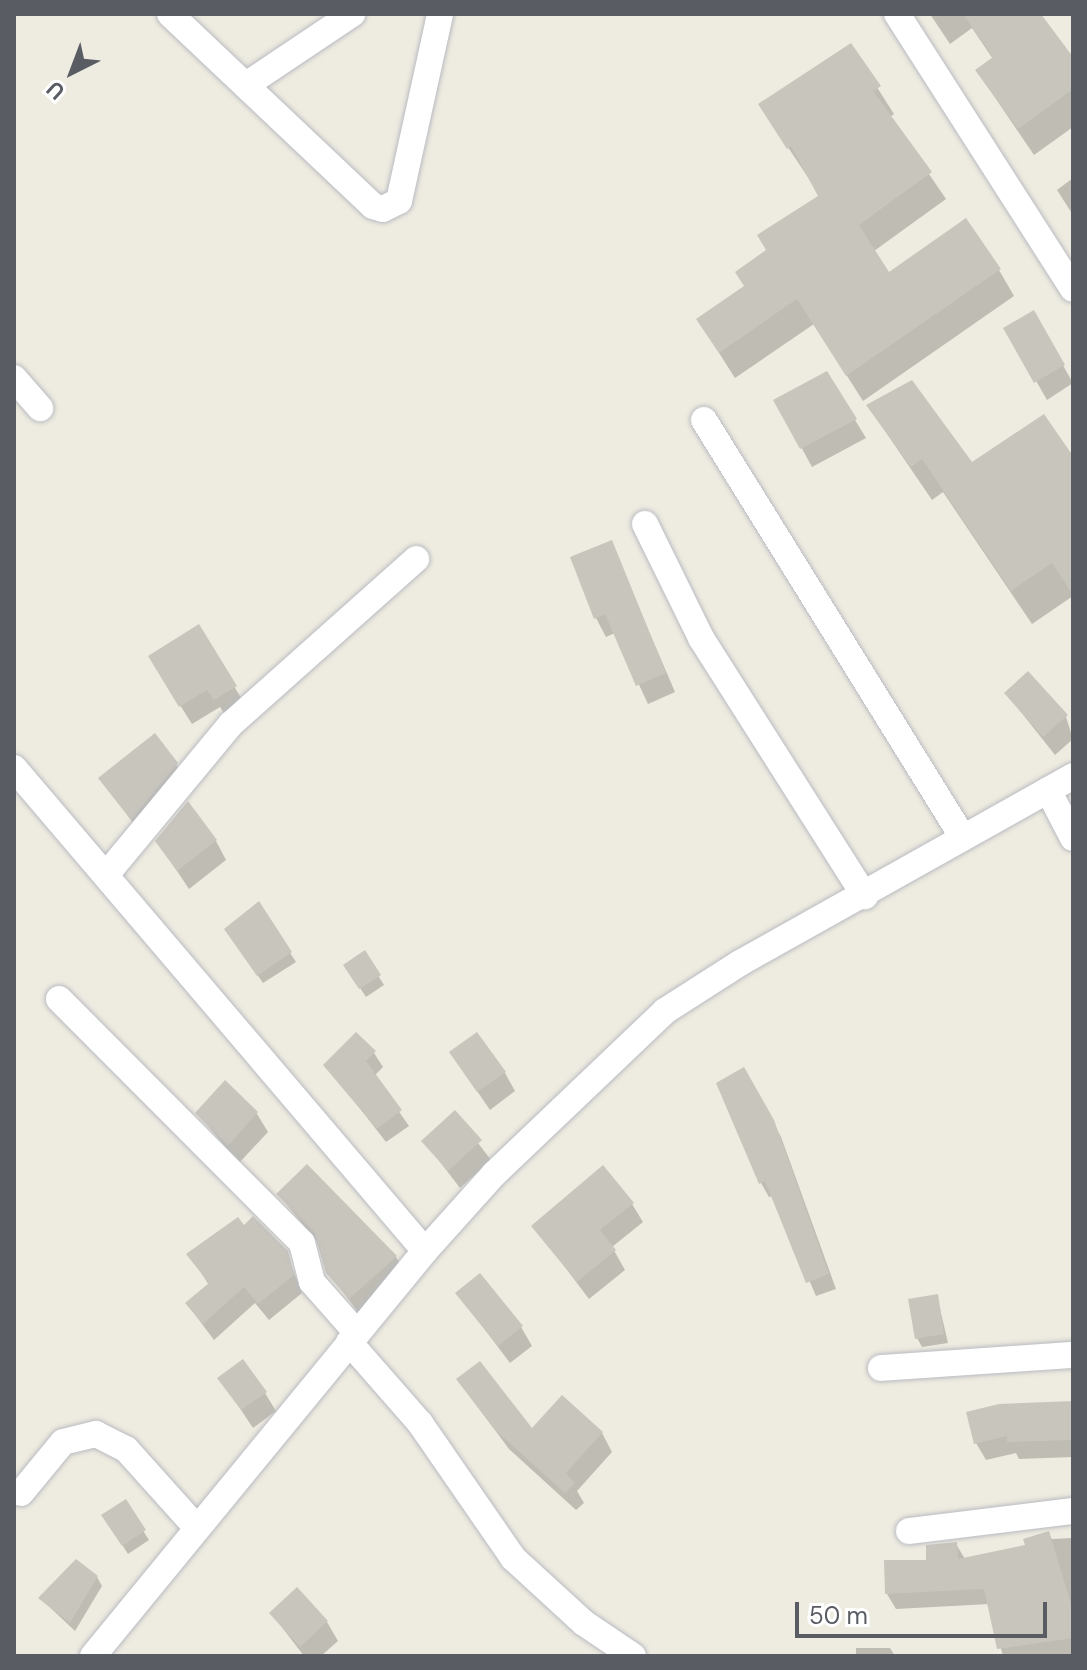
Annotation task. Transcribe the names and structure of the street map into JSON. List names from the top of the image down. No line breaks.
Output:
{"scale_bar":"50 m","north":"bottom left"}
